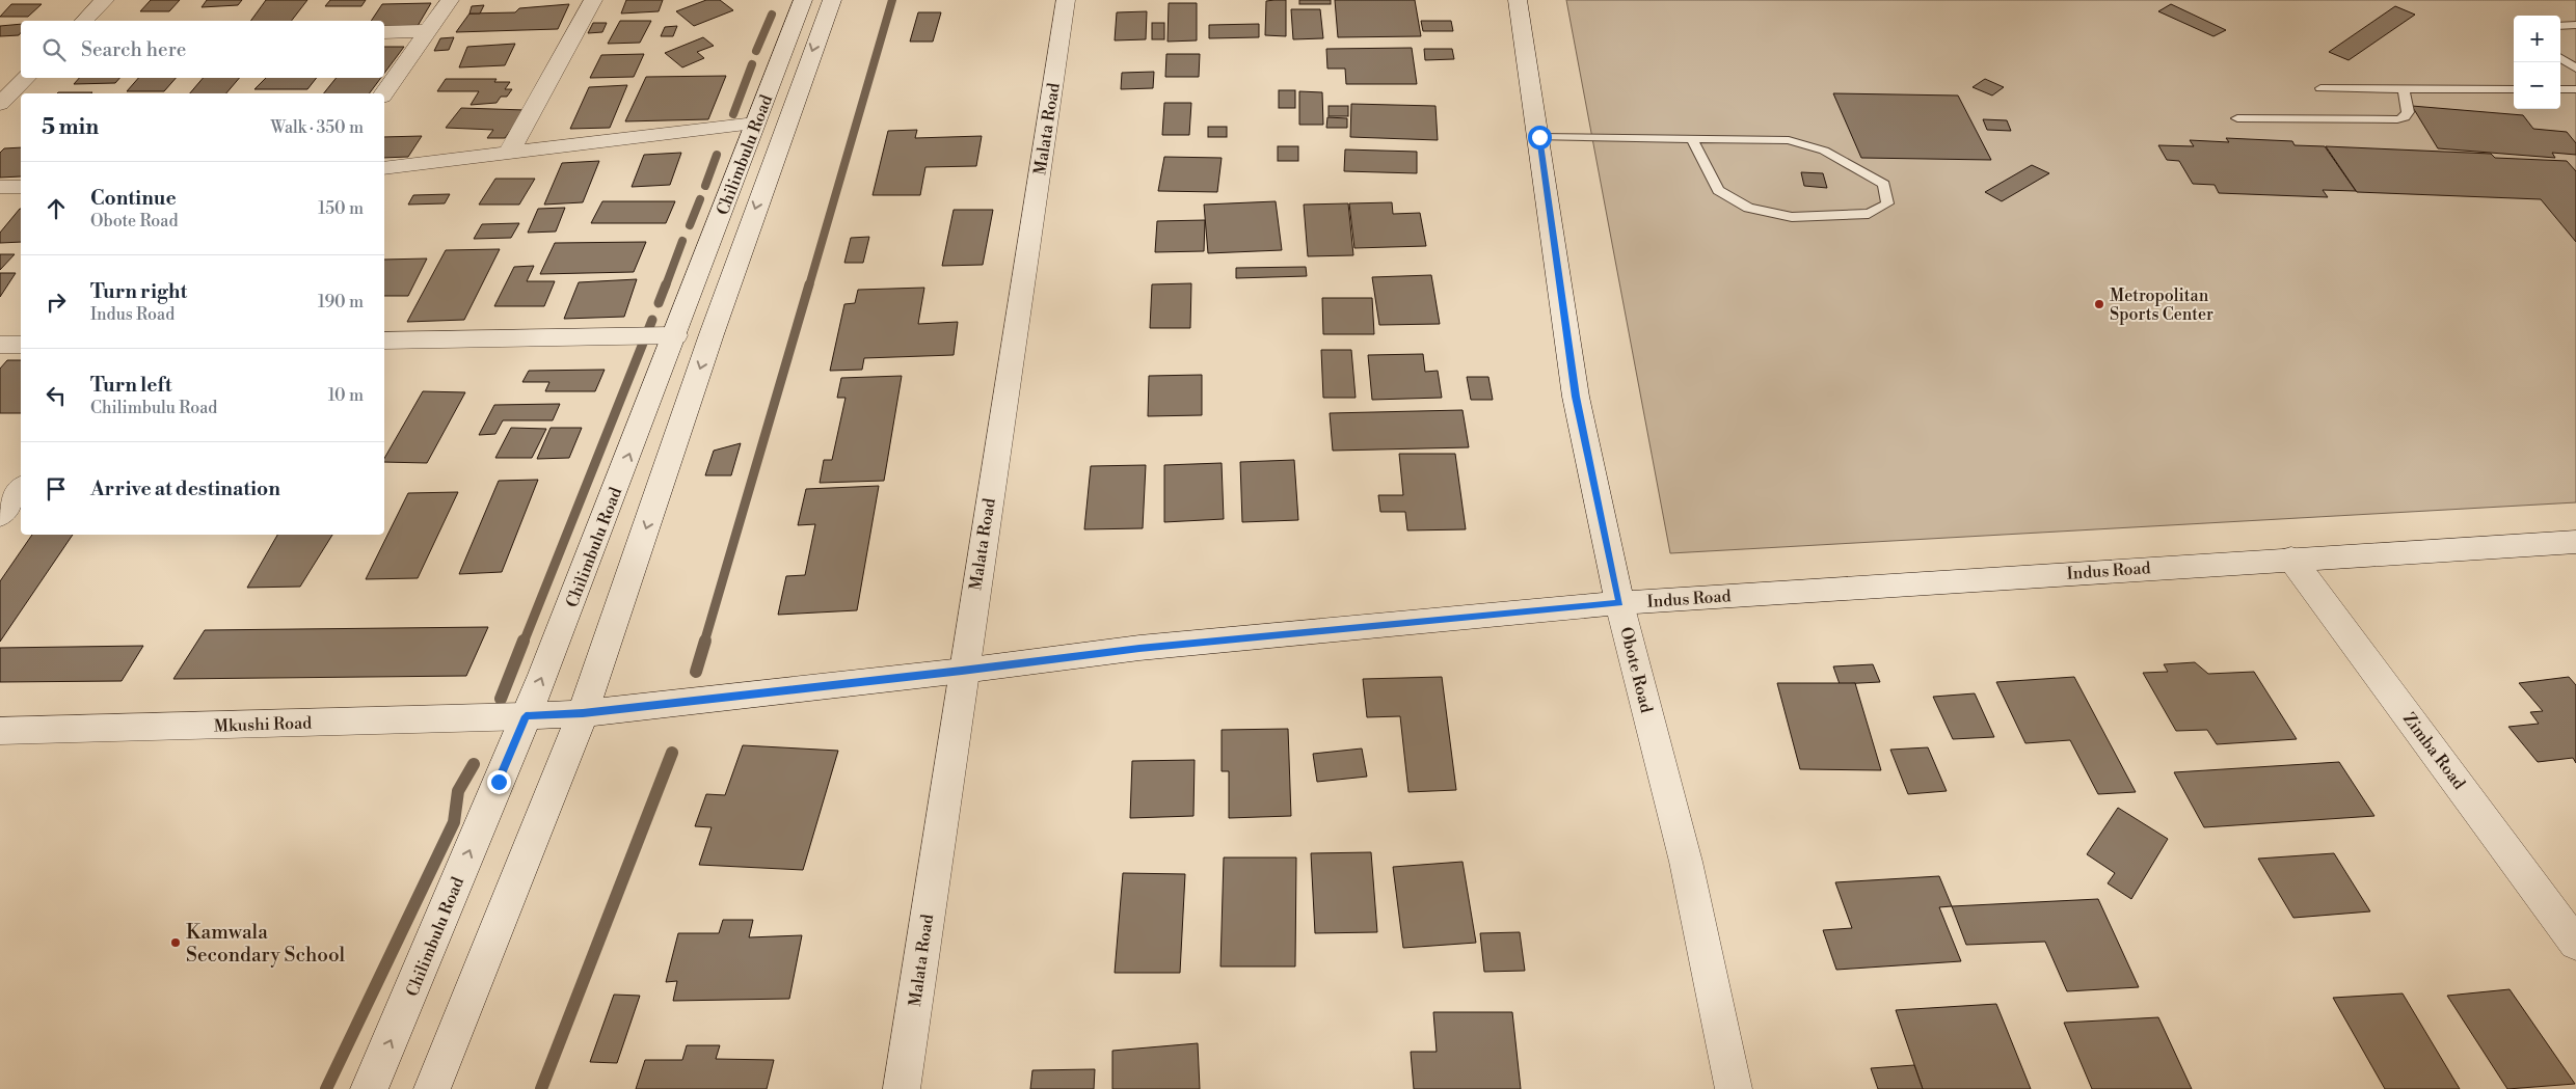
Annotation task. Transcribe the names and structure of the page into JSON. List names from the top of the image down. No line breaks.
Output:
{"streets":{"street":["Malata Road","Chilimbulu Road","Indus Road","Obote Road","Mkushi Road","Zimba Road"]},"crossings":[["Malata Road","Indus Road"],["Chilimbulu Road","Indus Road"],["Chilimbulu Road","Mkushi Road"],["Indus Road","Obote Road"],["Indus Road","Mkushi Road"],["Indus Road","Zimba Road"]],"places":["Metropolitan Sports Center","Kamwala Secondary School"],"page":{"map_buttons":["+","−"],"search":"Search here","heading":["5 min","Walk · 350 m"],"list":[["Continue","Obote Road","150 m"],["Turn right","Indus Road","190 m"],["Turn left","Chilimbulu Road","10 m"],"Arrive at destination"]}}
